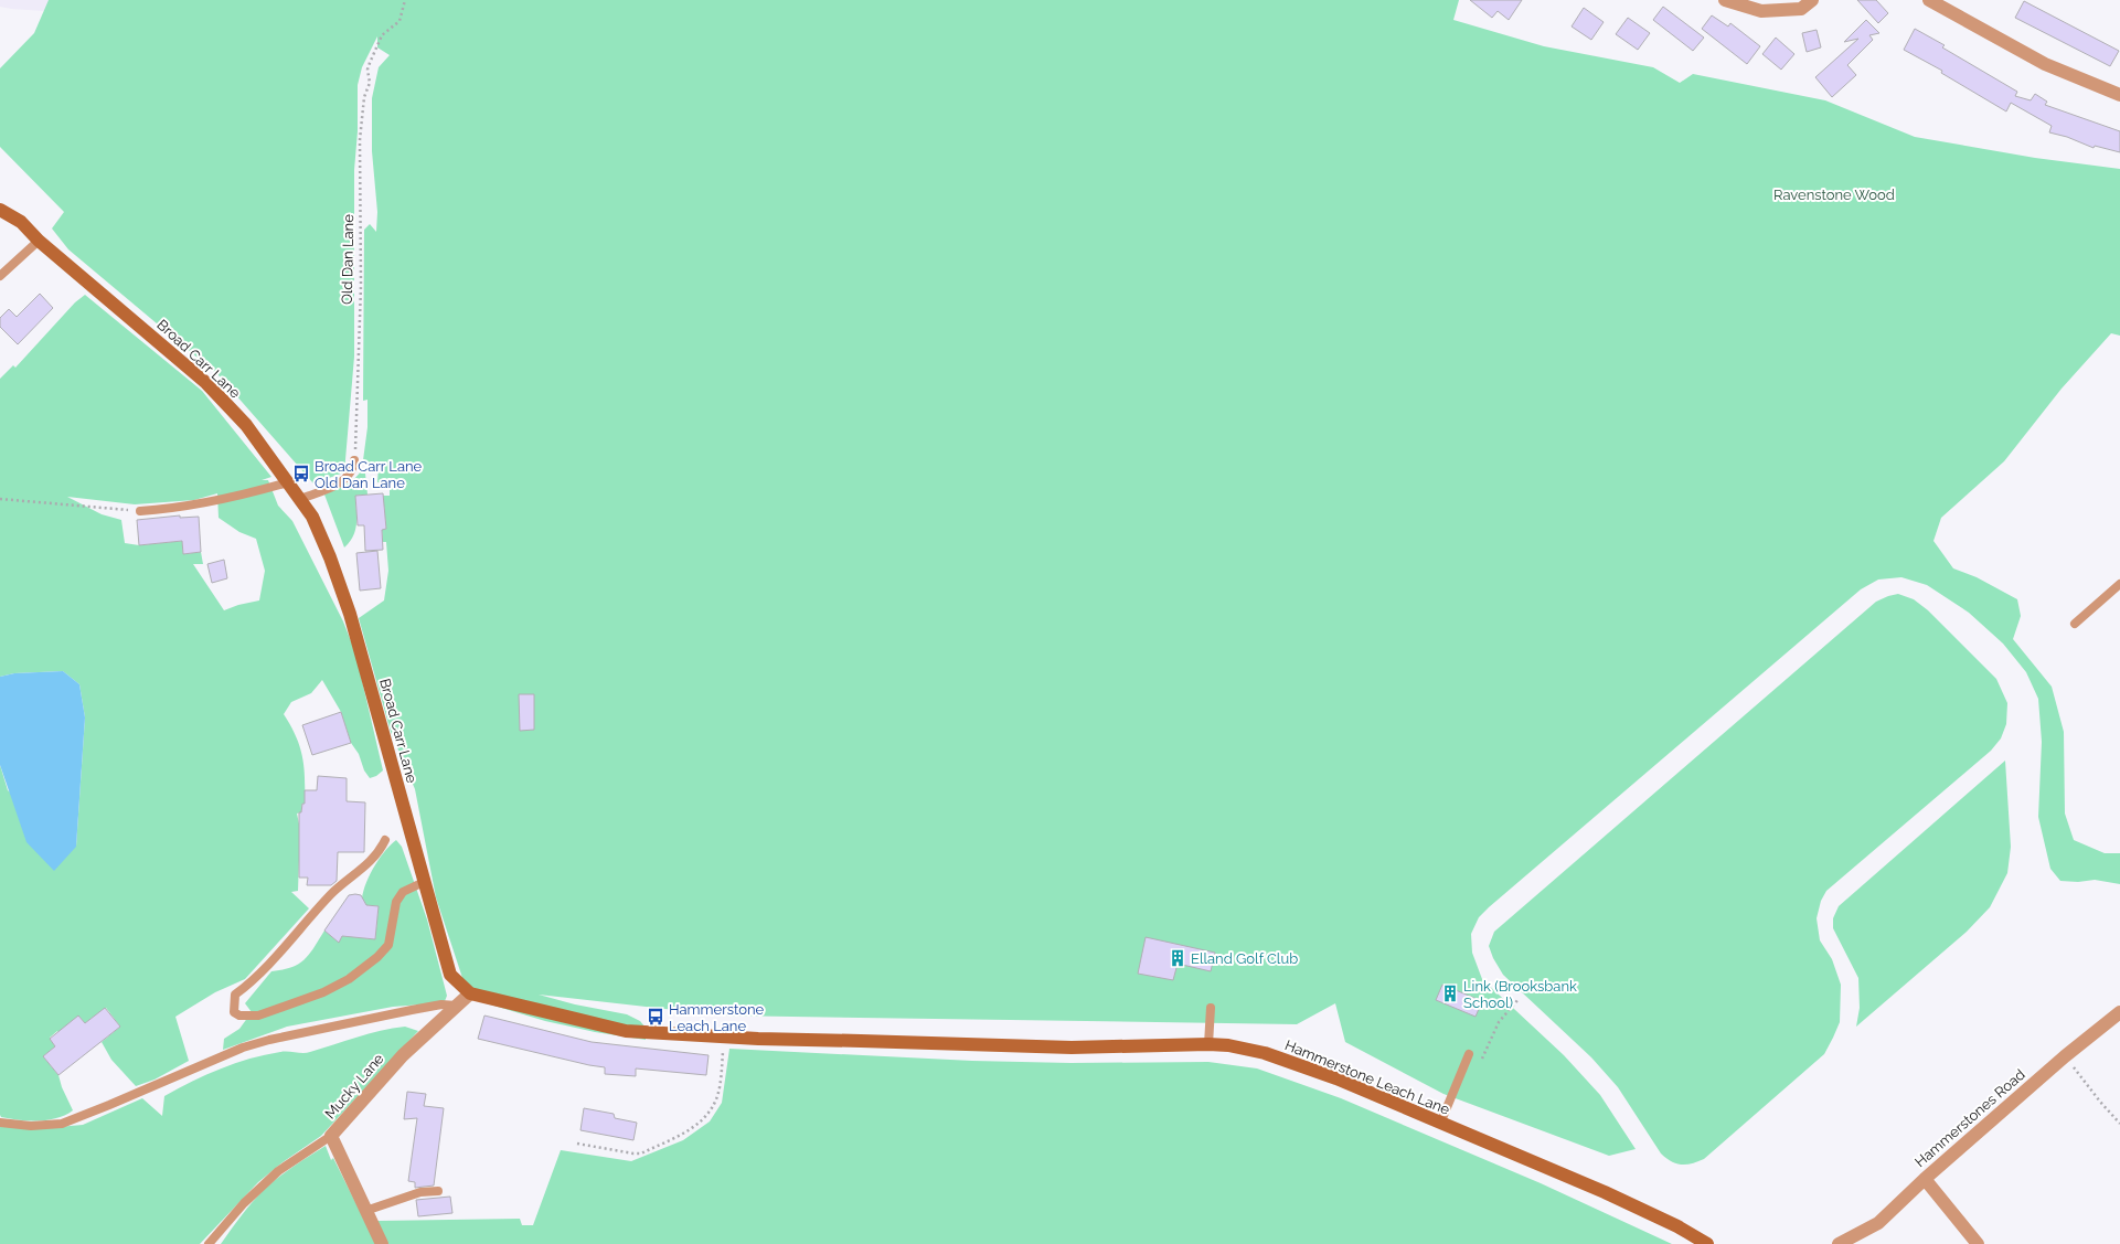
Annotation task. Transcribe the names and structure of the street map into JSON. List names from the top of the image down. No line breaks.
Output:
{"streets":{"street":["Broad Carr Lane","Hammerstone Leach Lane","Mucky Lane","Hammerstones Road"],"path":["Old Dan Lane"]},"crossings":[["Broad Carr Lane","Hammerstone Leach Lane"],["Broad Carr Lane","Mucky Lane"]],"parks":["Ravenstone Wood"],"places":{"bus stop":["Broad Carr Lane Old Dan Lane","Hammerstone Leach Lane"],"building":["Elland Golf Club","Link (Brooksbank School)"]}}
